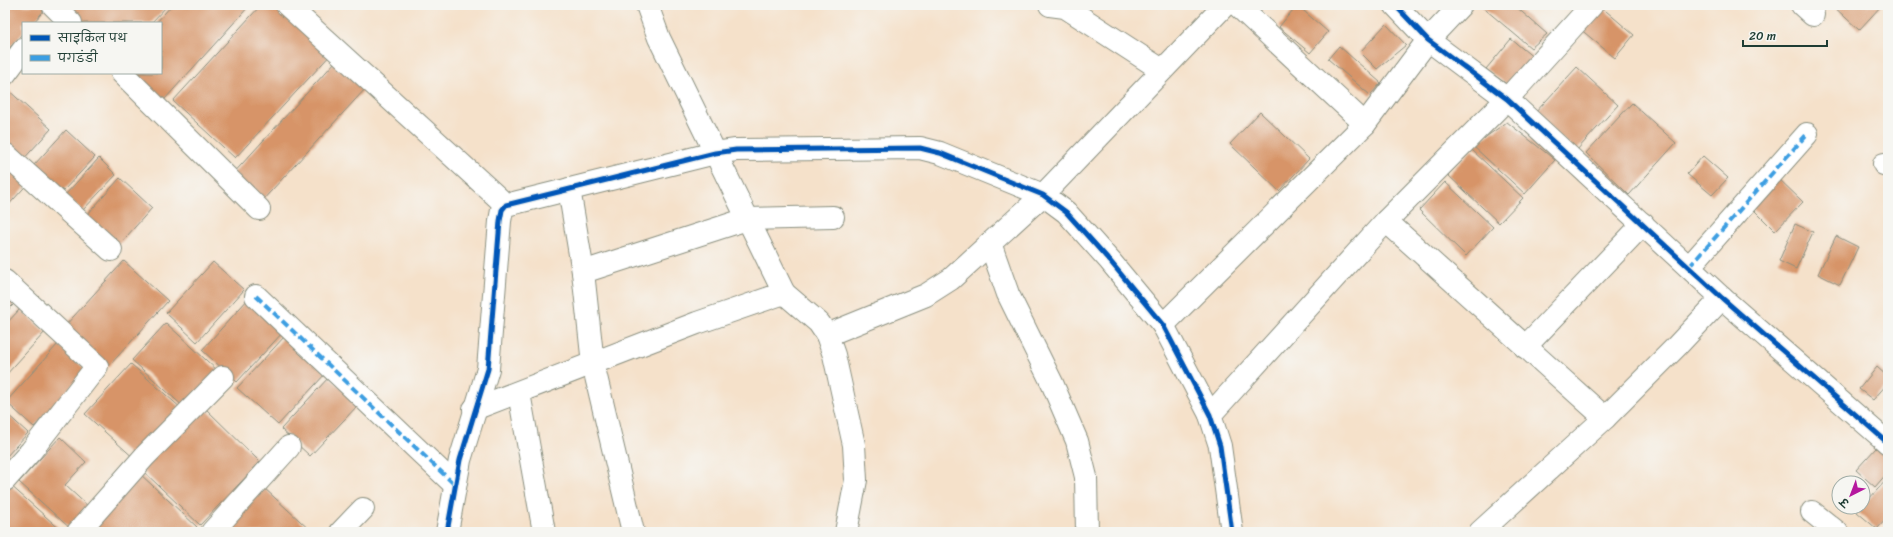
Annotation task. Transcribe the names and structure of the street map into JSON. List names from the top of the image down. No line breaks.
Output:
{"legend":["साइकिल पथ","पगडंडी"],"scale_bar":"20 m","north":"bottom left"}
